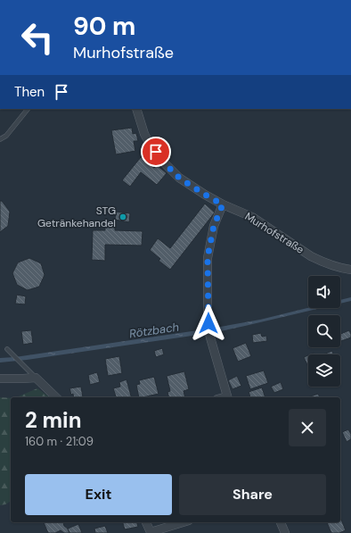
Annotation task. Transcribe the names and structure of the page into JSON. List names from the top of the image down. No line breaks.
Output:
{"streets":{"street":["Murhofstraße"]},"water":["Rötzbach"],"places":["STG Getränkehandel"],"page":{"turn":["90 m","Murhofstraße"],"then":"Then","heading":["2 min","160 m · 21:09"],"buttons":["Exit","Share"]}}
